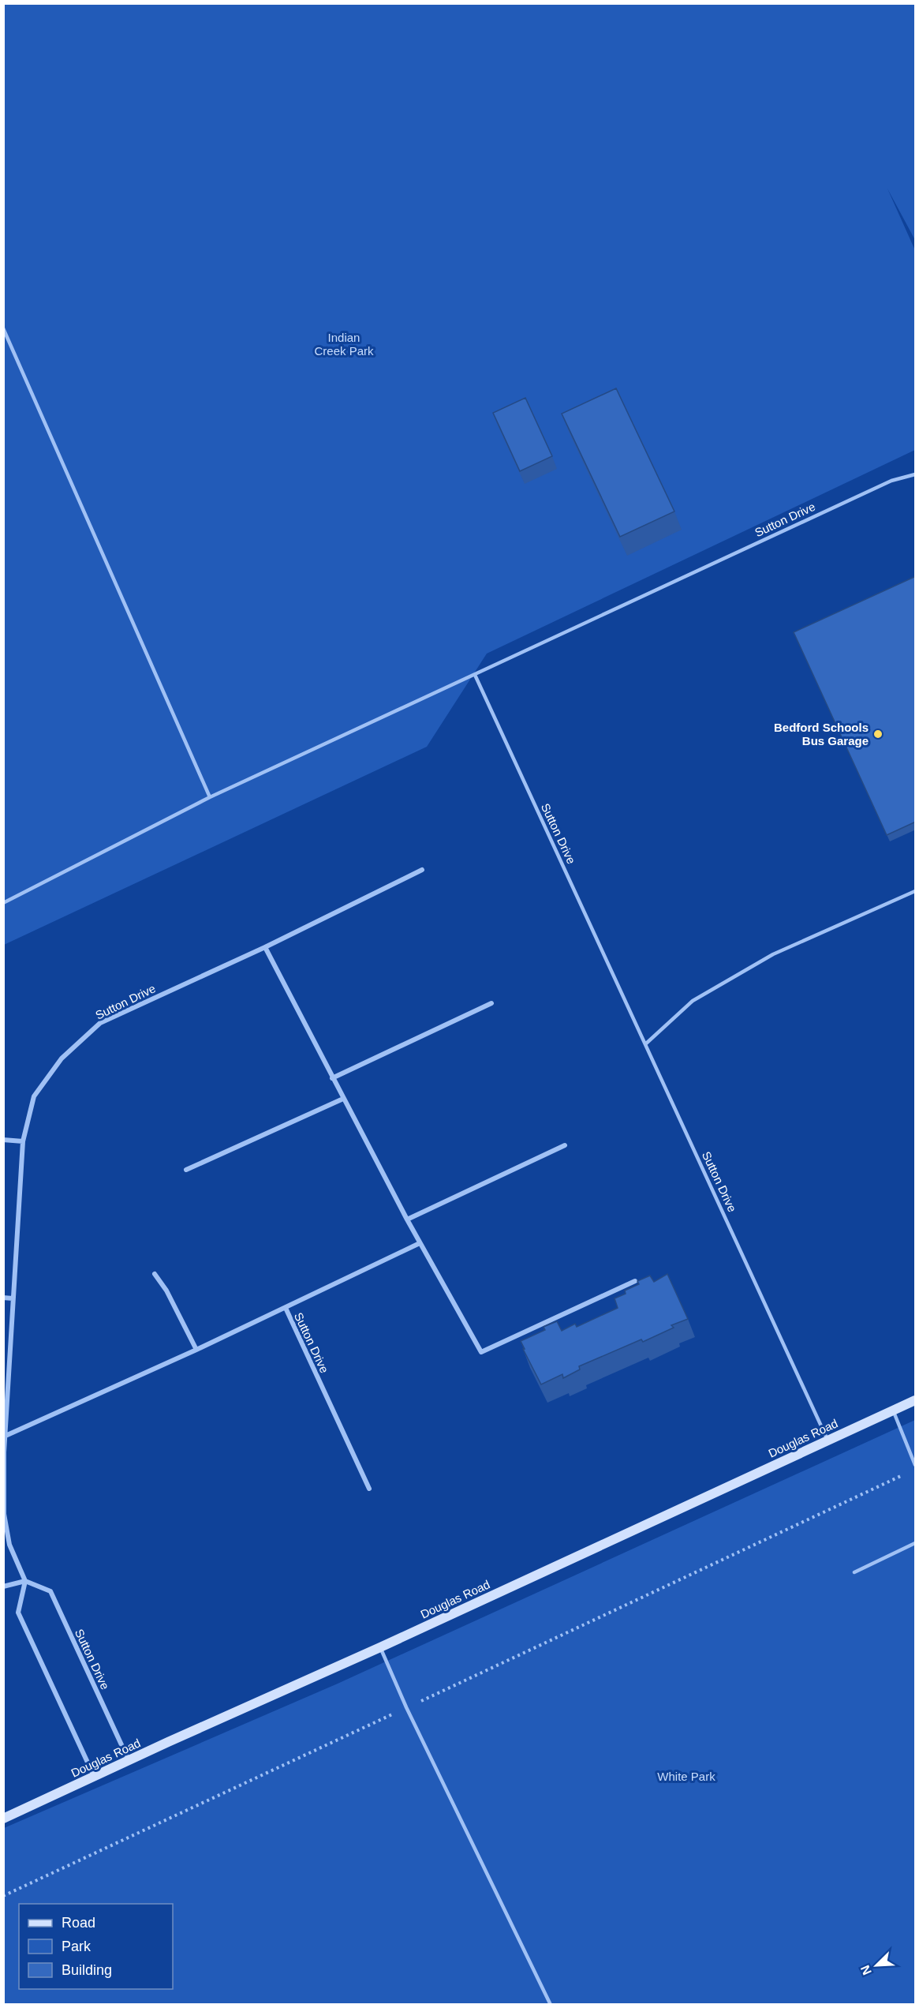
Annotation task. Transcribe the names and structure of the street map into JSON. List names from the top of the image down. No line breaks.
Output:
{"streets":{"street":["Sutton Drive","Douglas Road"]},"crossings":[["Sutton Drive","Douglas Road"]],"parks":["Indian Creek Park","White Park"],"places":["Bedford Schools Bus Garage"],"legend":["Road","Park","Building"],"north":"bottom left"}
